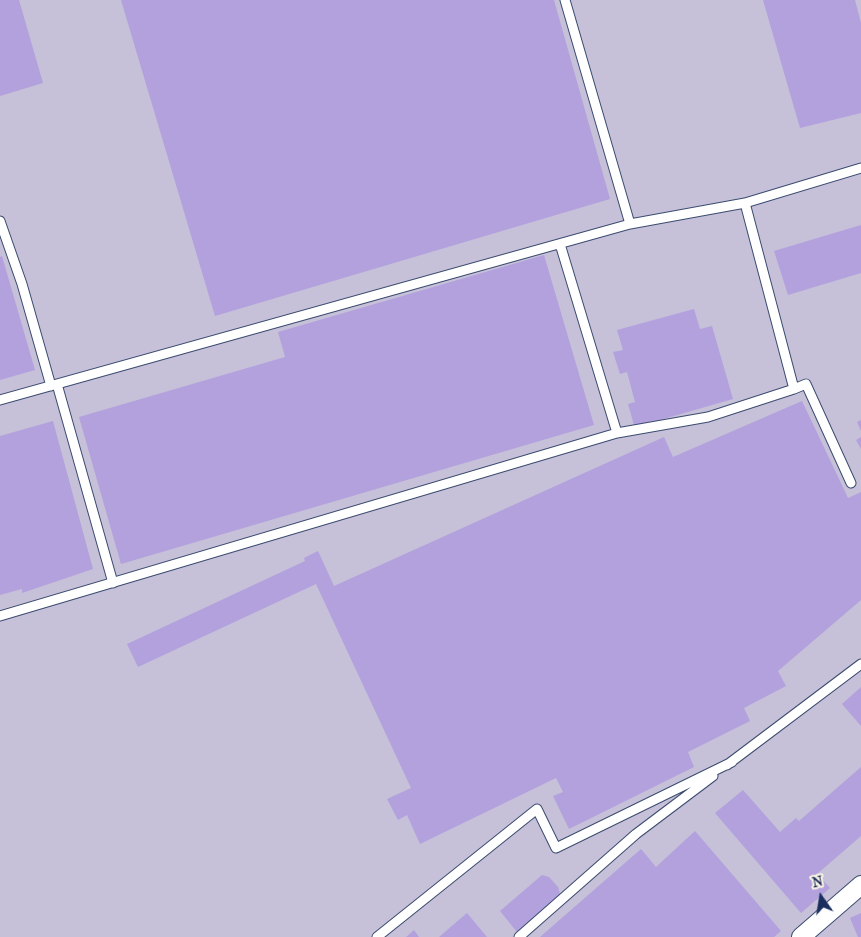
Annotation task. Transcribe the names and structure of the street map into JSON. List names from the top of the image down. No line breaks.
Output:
{"north":"top"}
